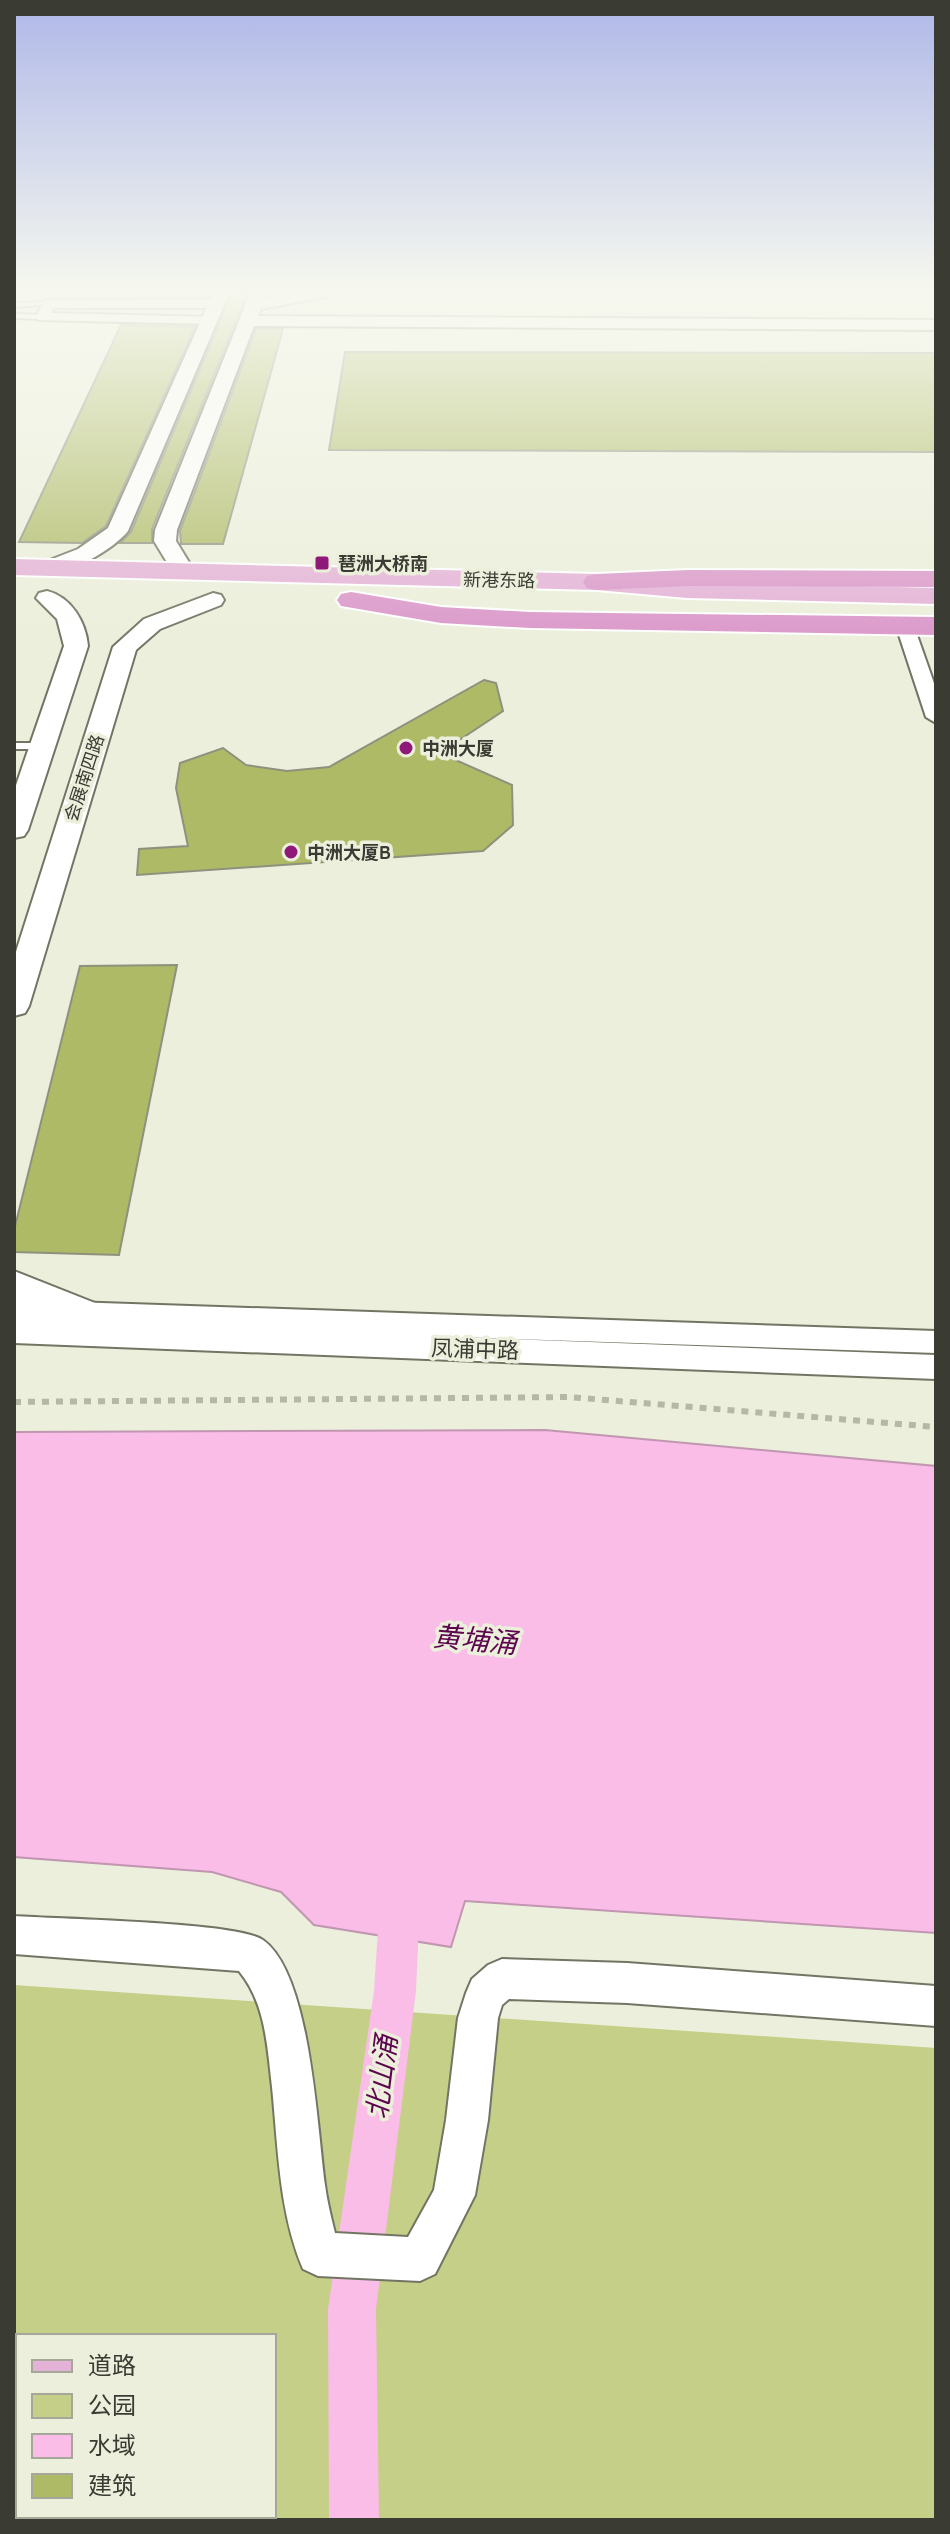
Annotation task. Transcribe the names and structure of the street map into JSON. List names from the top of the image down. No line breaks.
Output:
{"streets":{"main road":["新港东路"],"street":["会展南四路","凤浦中路"]},"water":["黄埔涌","北山涌"],"places":{"transit":["琶洲大桥南"],"other":["中洲大厦","中洲大厦B"]},"legend":["道路","公园","水域","建筑"]}
